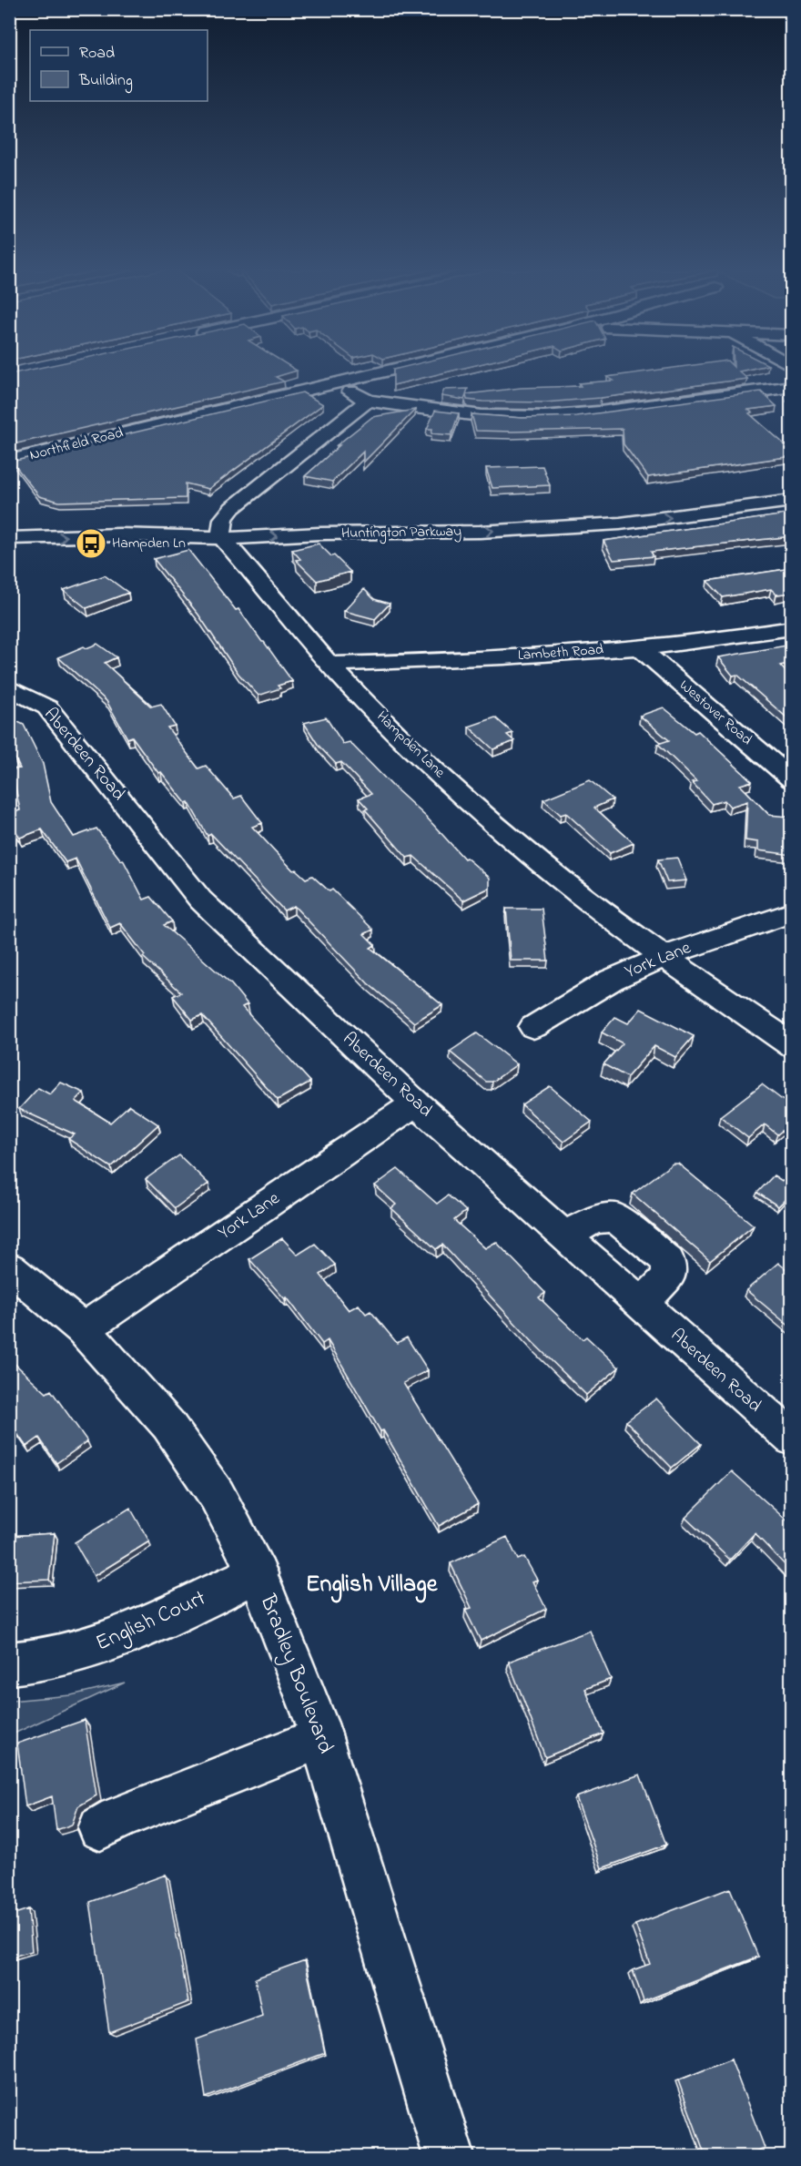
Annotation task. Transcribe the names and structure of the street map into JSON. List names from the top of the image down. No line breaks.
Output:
{"streets":{"street":["Northfield Road","Huntington Parkway","Lambeth Road","Westover Road","Hampden Lane","Aberdeen Road","York Lane","English Court","Bradley Boulevard"]},"crossings":[["Huntington Parkway","Hampden Lane"],["Lambeth Road","Westover Road"],["Lambeth Road","Hampden Lane"],["Hampden Lane","York Lane"],["Aberdeen Road","York Lane"],["York Lane","Bradley Boulevard"],["English Court","Bradley Boulevard"]],"districts":["English Village"],"places":{"bus stop":["Hampden Ln"]},"legend":["Road","Building"]}
